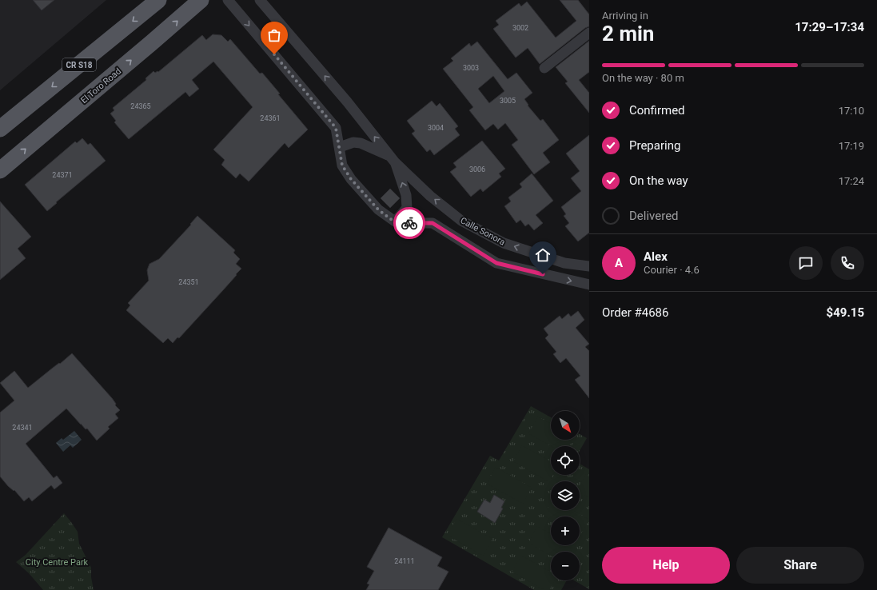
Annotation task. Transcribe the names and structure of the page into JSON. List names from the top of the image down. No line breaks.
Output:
{"streets":{"main road":["CR S18","El Toro Road"],"street":["Calle Sonora"]},"parks":["City Centre Park"],"house_numbers":["3002","3003","3005","24365","24361","3004","3006","24371","24351","24341","24111"],"north":"bottom right","page":{"heading":["2 min","Arriving in","17:29–17:34"],"panel":["Alex","Courier · 4.6","Order #4686","$49.15"],"bar":"On the way · 80 m","list":[["Confirmed","17:10"],["Preparing","17:19"],["On the way","17:24"],"Delivered"],"round":"A","map_buttons":["+","−"],"buttons":["Help","Share"]}}
